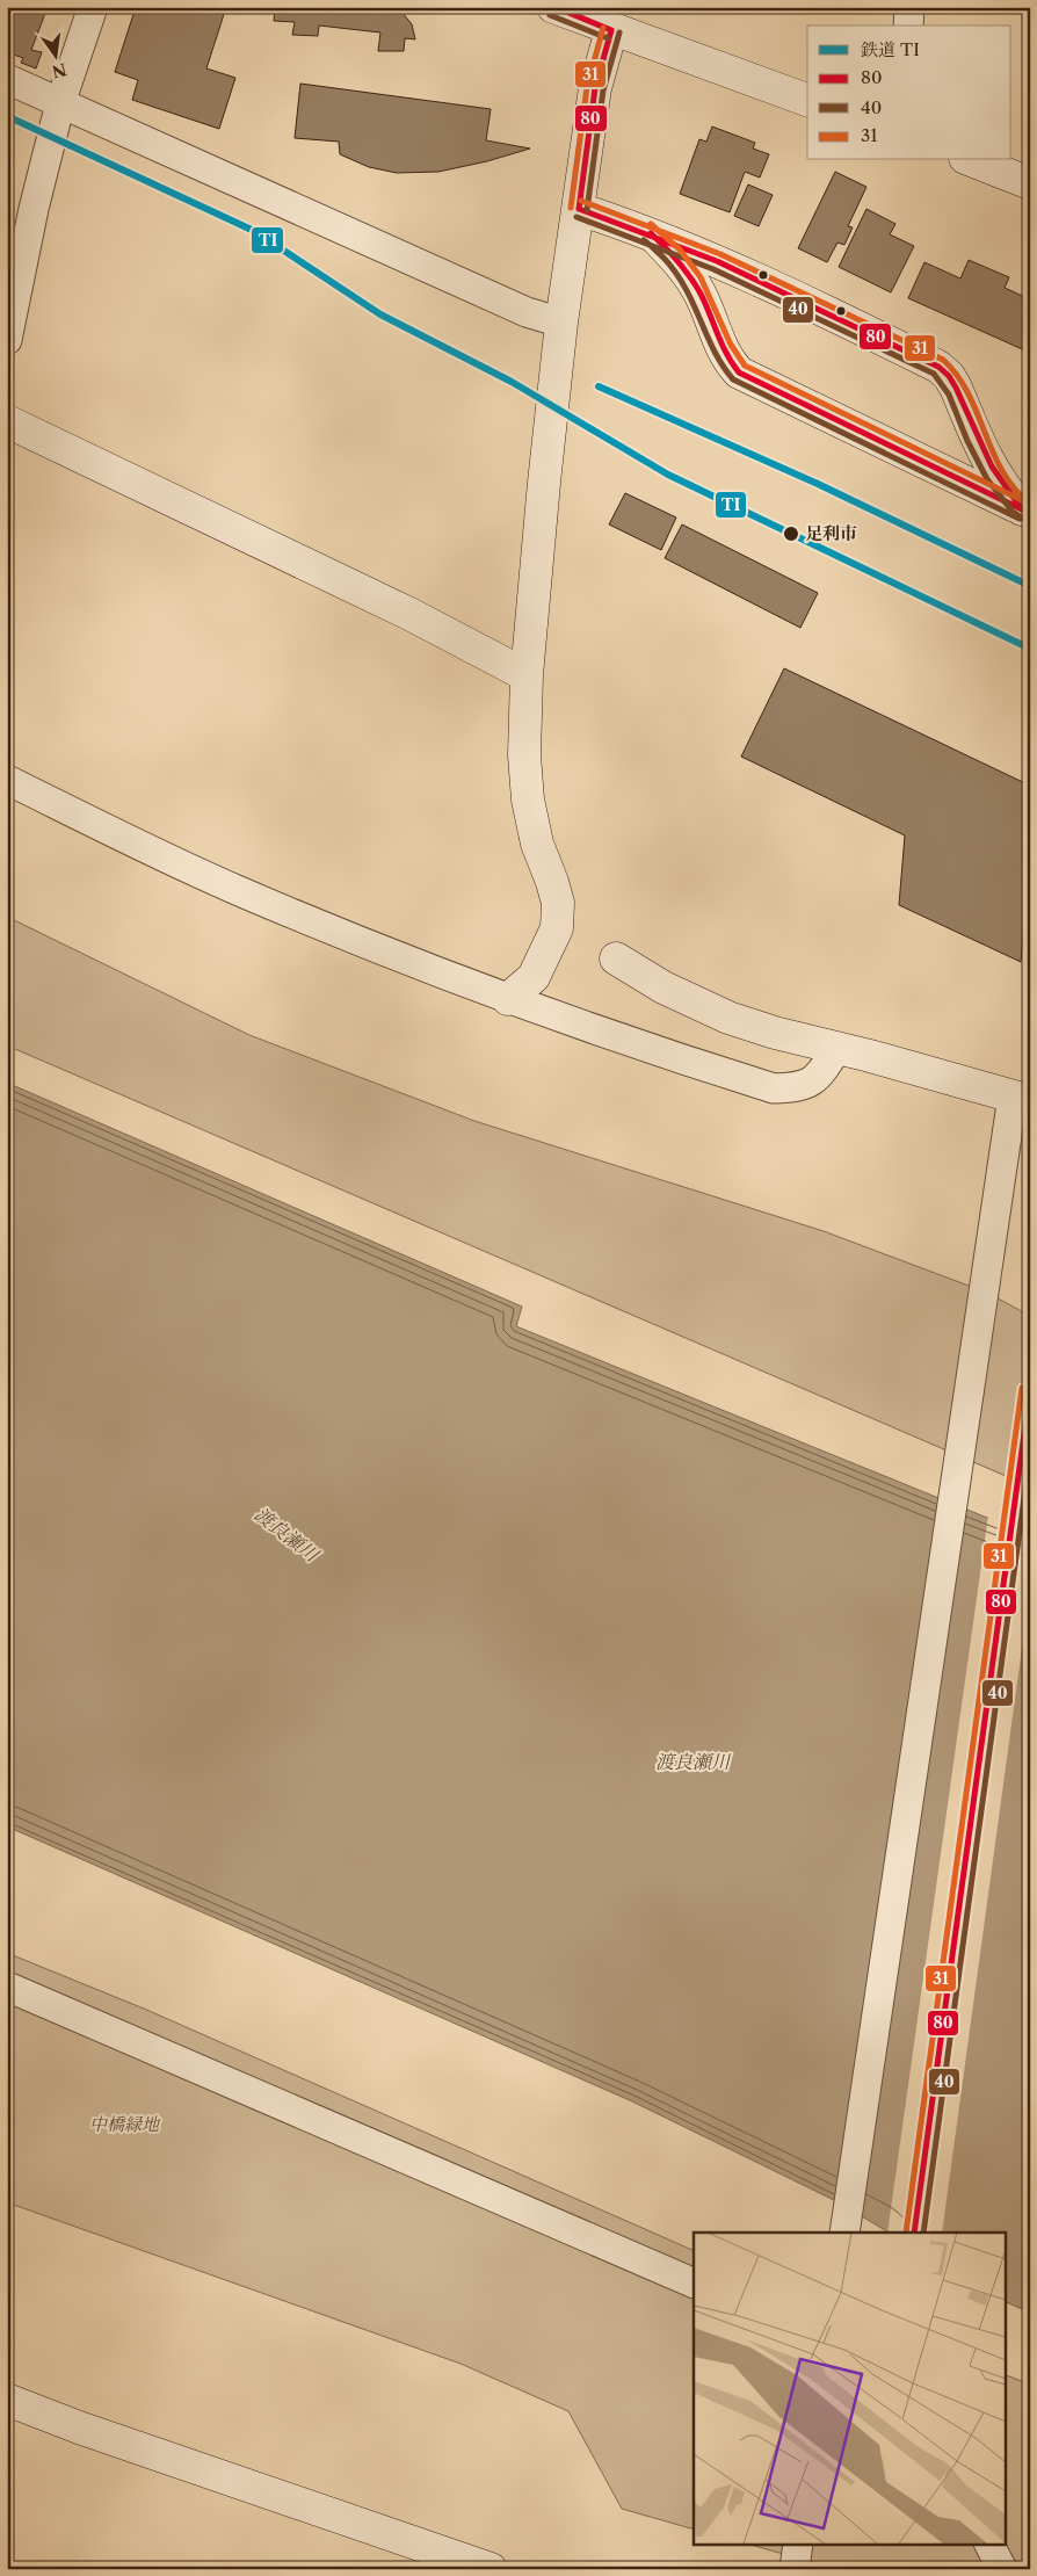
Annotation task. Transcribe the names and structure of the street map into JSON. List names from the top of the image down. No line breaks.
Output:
{"water":["渡良瀬川"],"parks":["中橋緑地"],"places":["足利市"],"lines":["transit line 80","transit line 40","transit line 31","rail line TI"],"legend":["鉄道 TI","80","40","31"],"north":"bottom"}
